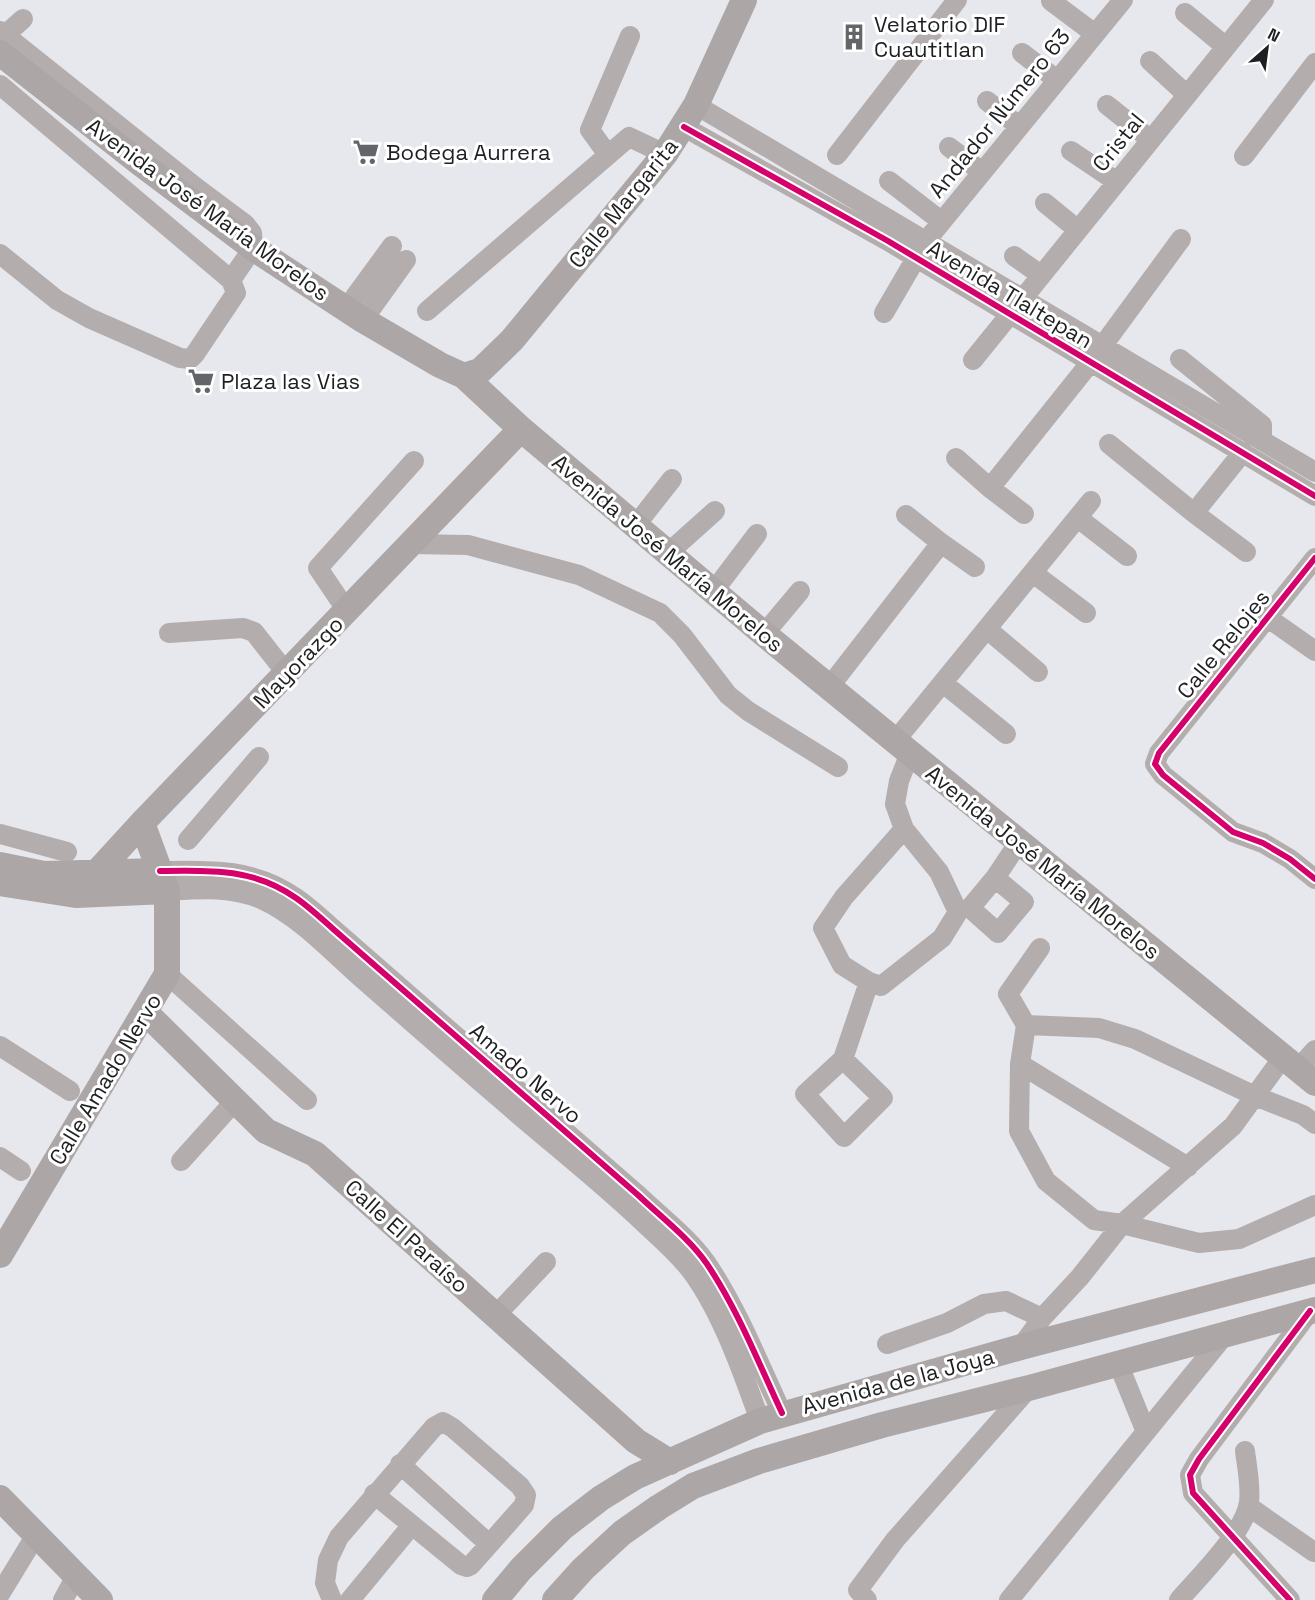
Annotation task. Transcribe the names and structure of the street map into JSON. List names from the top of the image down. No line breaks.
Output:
{"streets":{"main road":["Calle Margarita","Avenida José María Morelos","Mayorazgo","Calle Amado Nervo","Calle El Paraíso","Avenida de la Joya"],"street":["Andador Número 63","Cristal","Avenida Tlaltepan","Calle Relojes","Amado Nervo"]},"crossings":[["Andador Número 63","Avenida Tlaltepan"],["Cristal","Avenida Tlaltepan"],["Calle Margarita","Avenida José María Morelos"],["Calle Margarita","Avenida Tlaltepan"],["Avenida José María Morelos","Mayorazgo"],["Mayorazgo","Calle Amado Nervo"],["Amado Nervo","Calle Amado Nervo"],["Amado Nervo","Avenida de la Joya"],["Calle Amado Nervo","Calle El Paraíso"],["Calle El Paraíso","Avenida de la Joya"]],"places":{"building":["Velatorio DIF Cuautitlan"],"supermarket":["Bodega Aurrera","Plaza las Vias"]},"north":"top right"}
